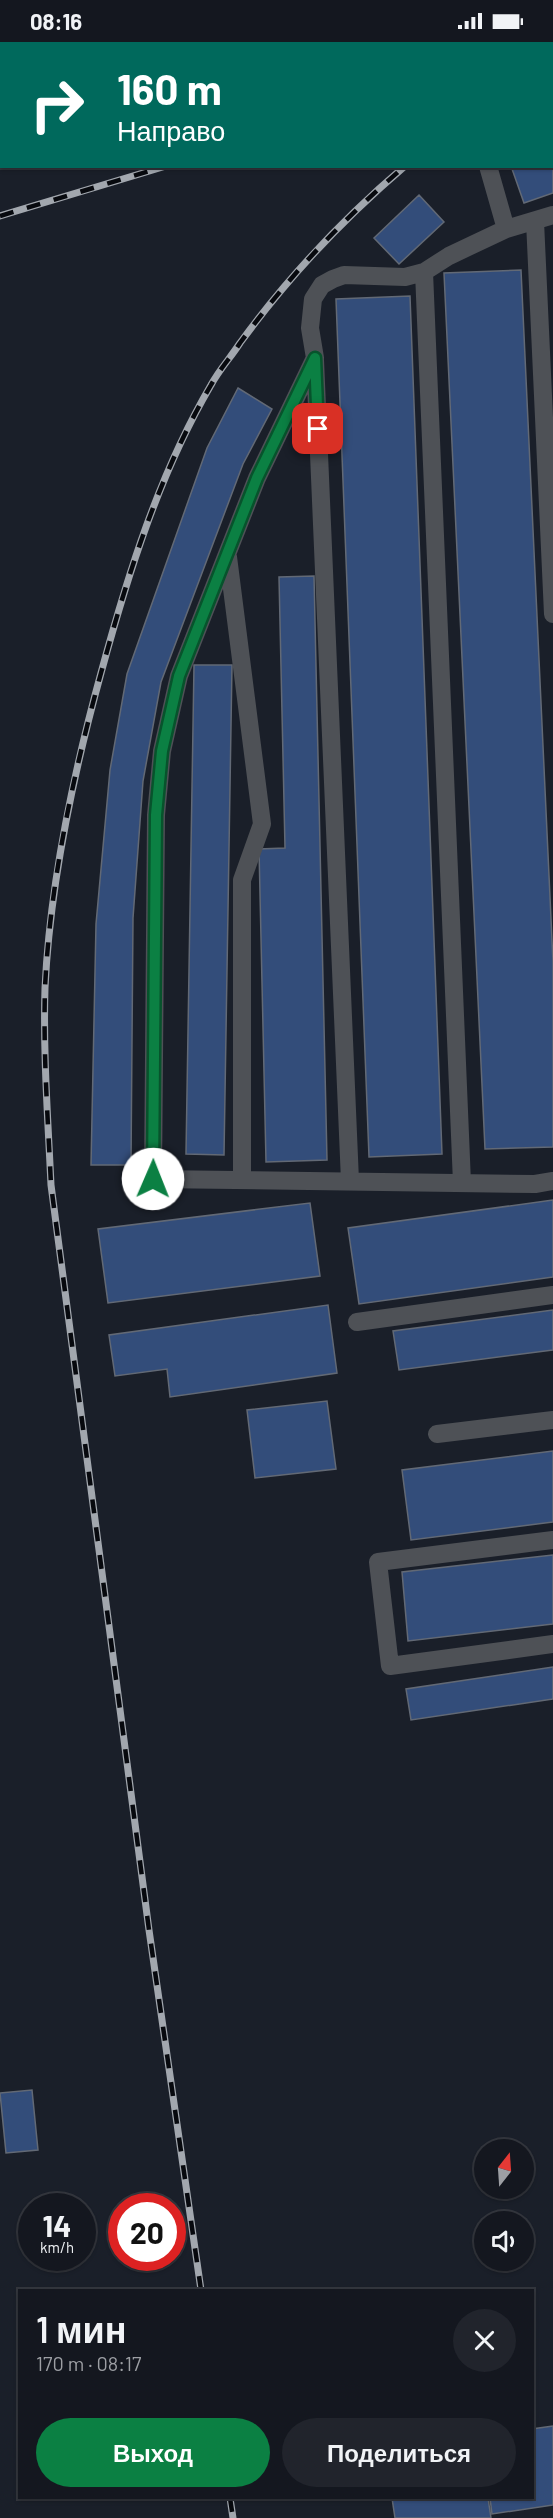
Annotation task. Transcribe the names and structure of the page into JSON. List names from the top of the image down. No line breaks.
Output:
{"north":"top","page":{"status":"08:16","turn":["160 m","Направо"],"speed":"14 km/h","limit":"20","heading":["1 мин","170 m · 08:17"],"buttons":["Выход","Поделиться"]}}
